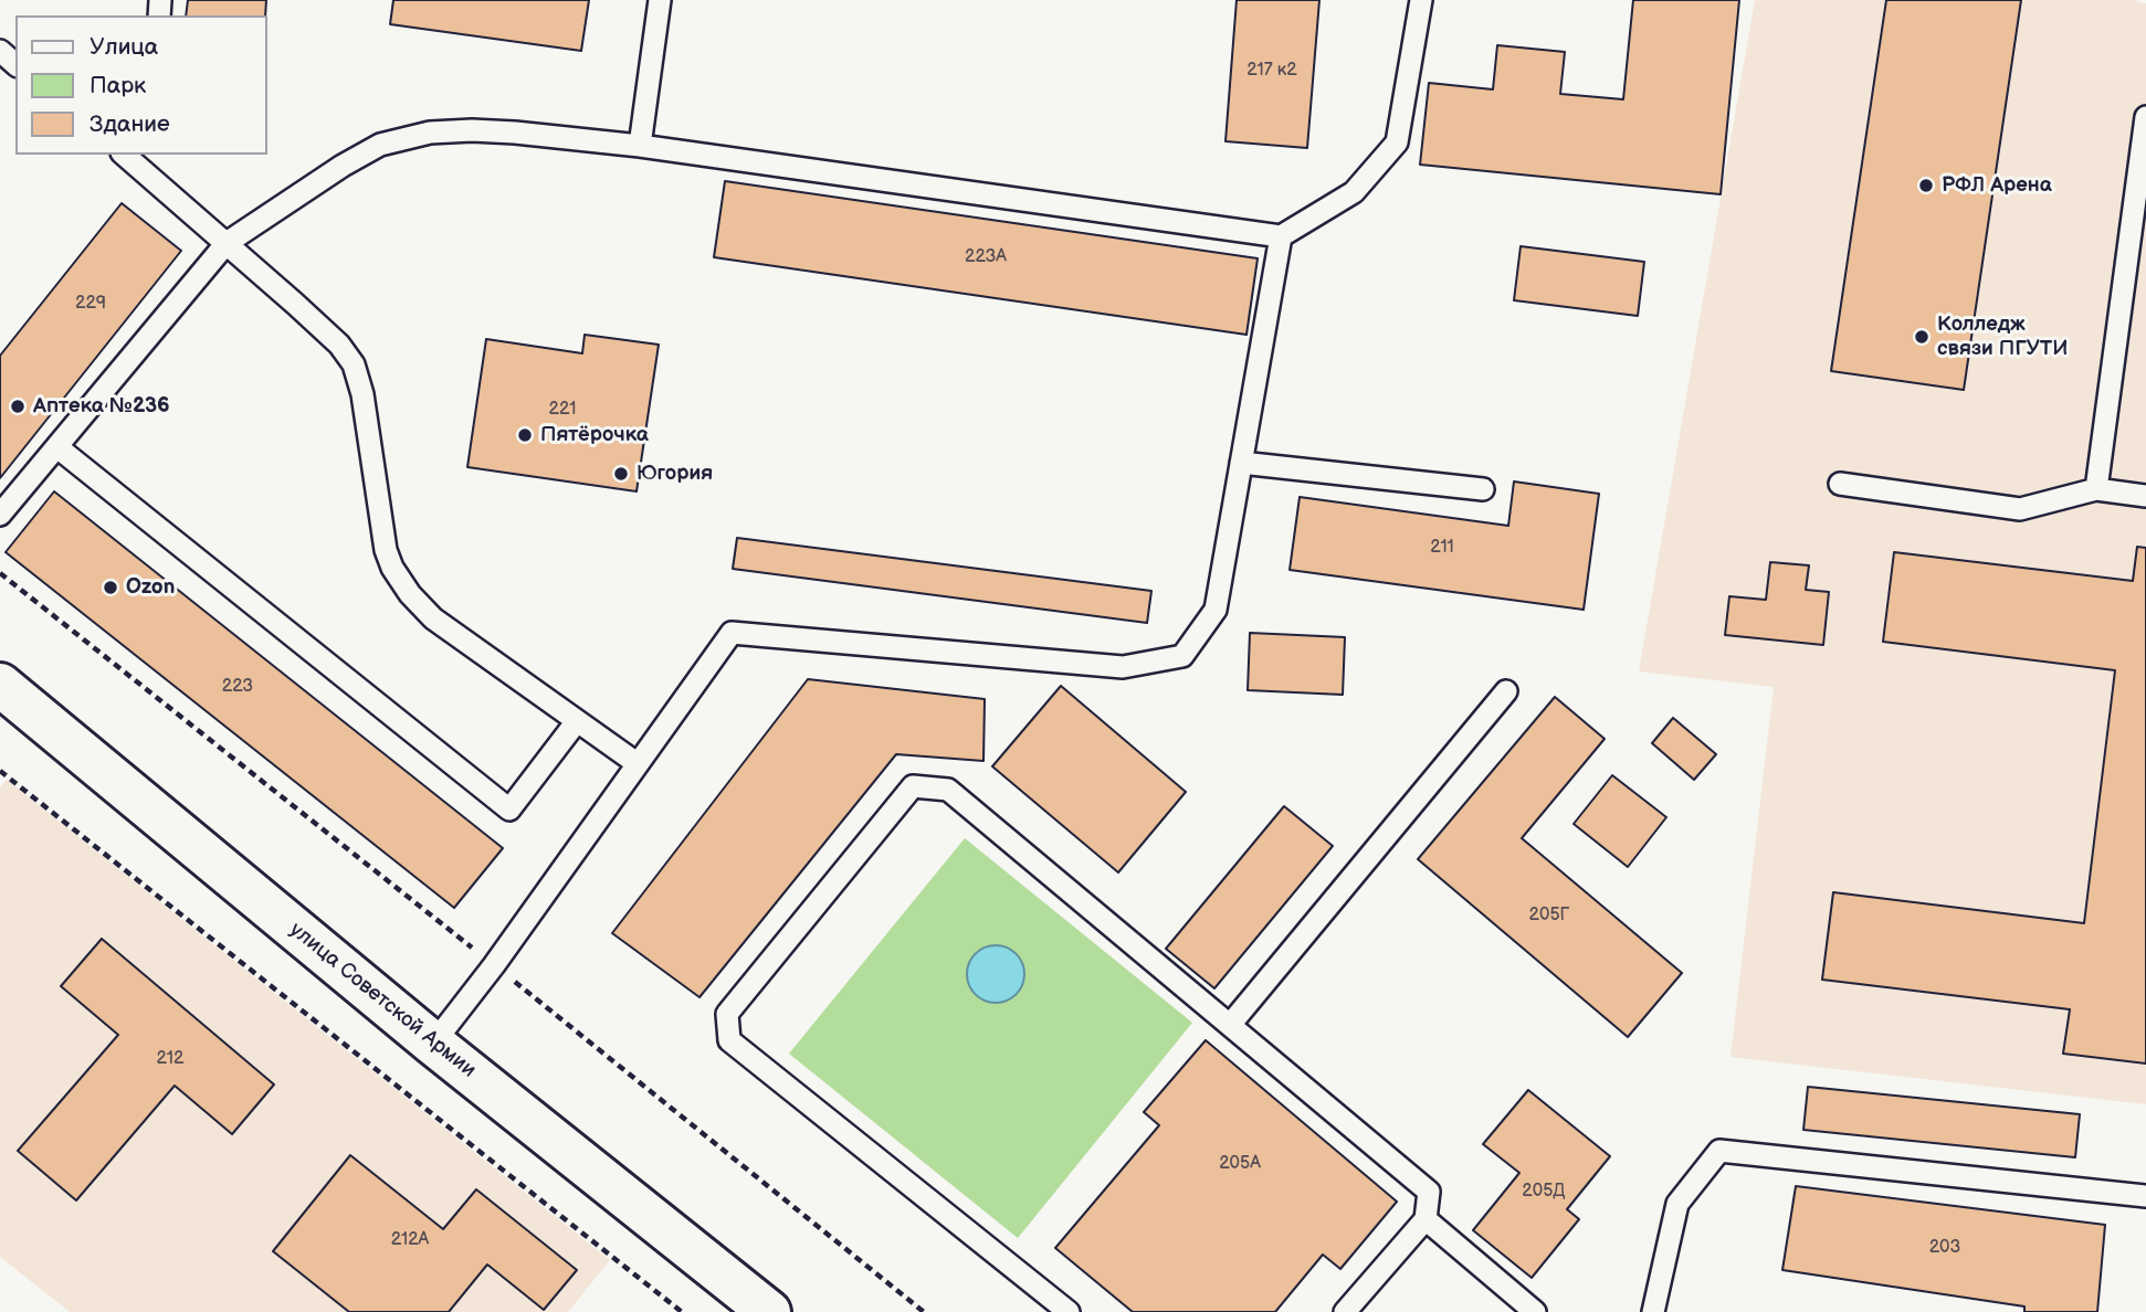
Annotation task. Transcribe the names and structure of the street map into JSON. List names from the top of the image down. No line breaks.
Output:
{"streets":{"main road":["улица Советской Армии"]},"places":["РФЛ Арена","Колледж связи ПГУТИ","Аптека №236","Пятёрочка","Югория","Ozon"],"house_numbers":["217 к2","223А","229","221","211","223","205Г","212","205А","205Д","212А","203"],"legend":["Улица","Парк","Здание"]}
